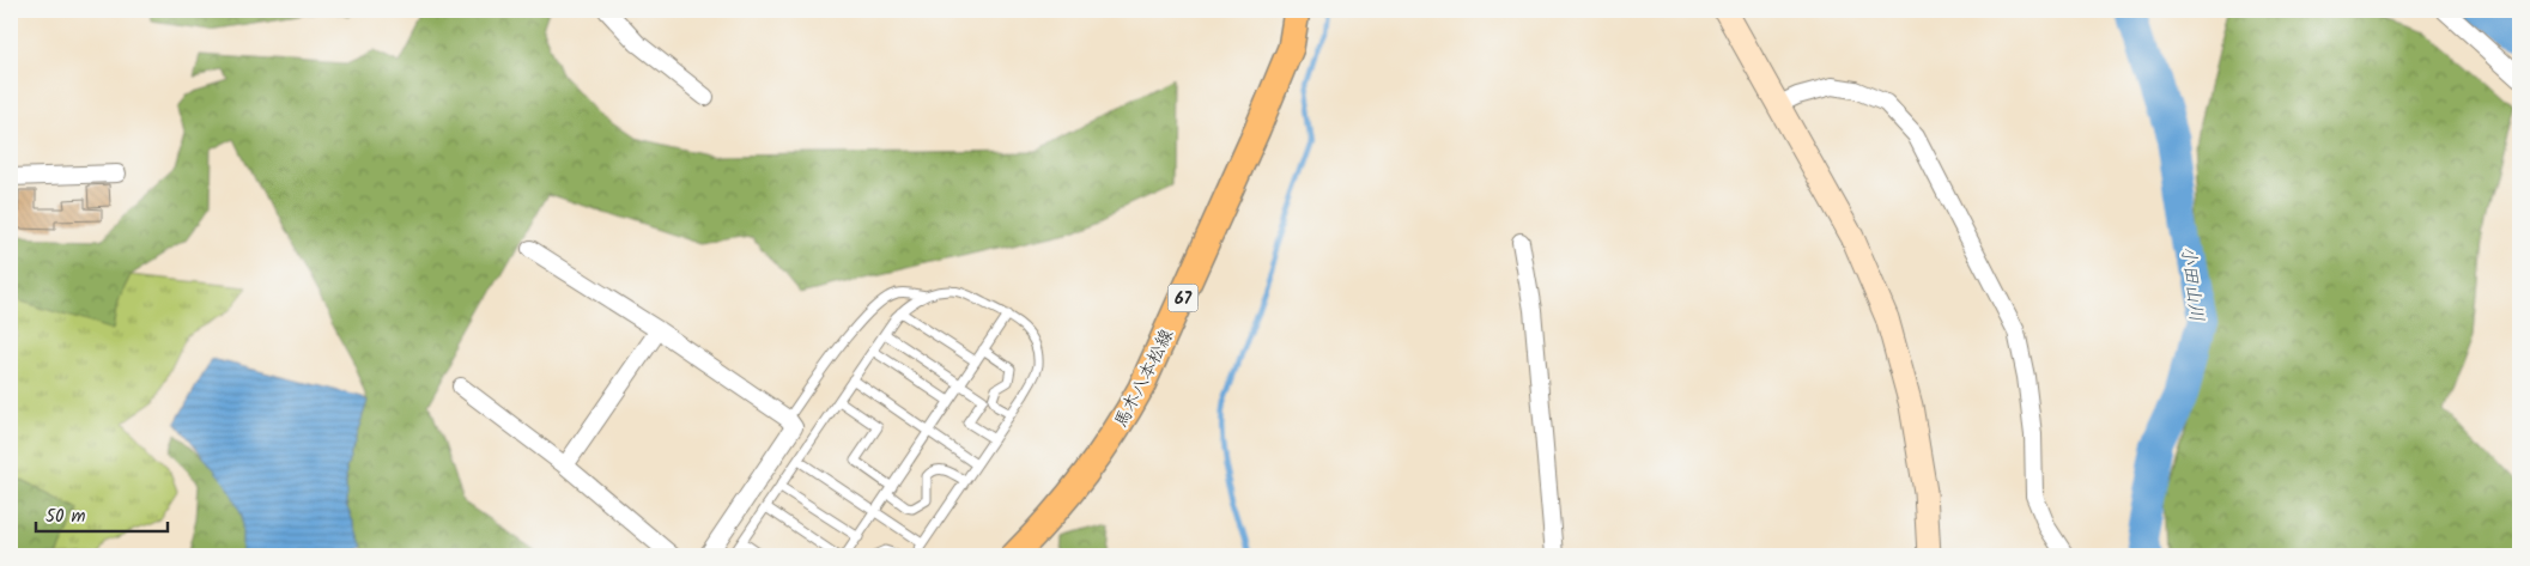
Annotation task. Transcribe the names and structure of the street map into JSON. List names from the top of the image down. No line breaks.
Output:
{"streets":{"main road":["67","馬木八本松線"]},"water":["小田山川"],"scale_bar":"50 m"}
